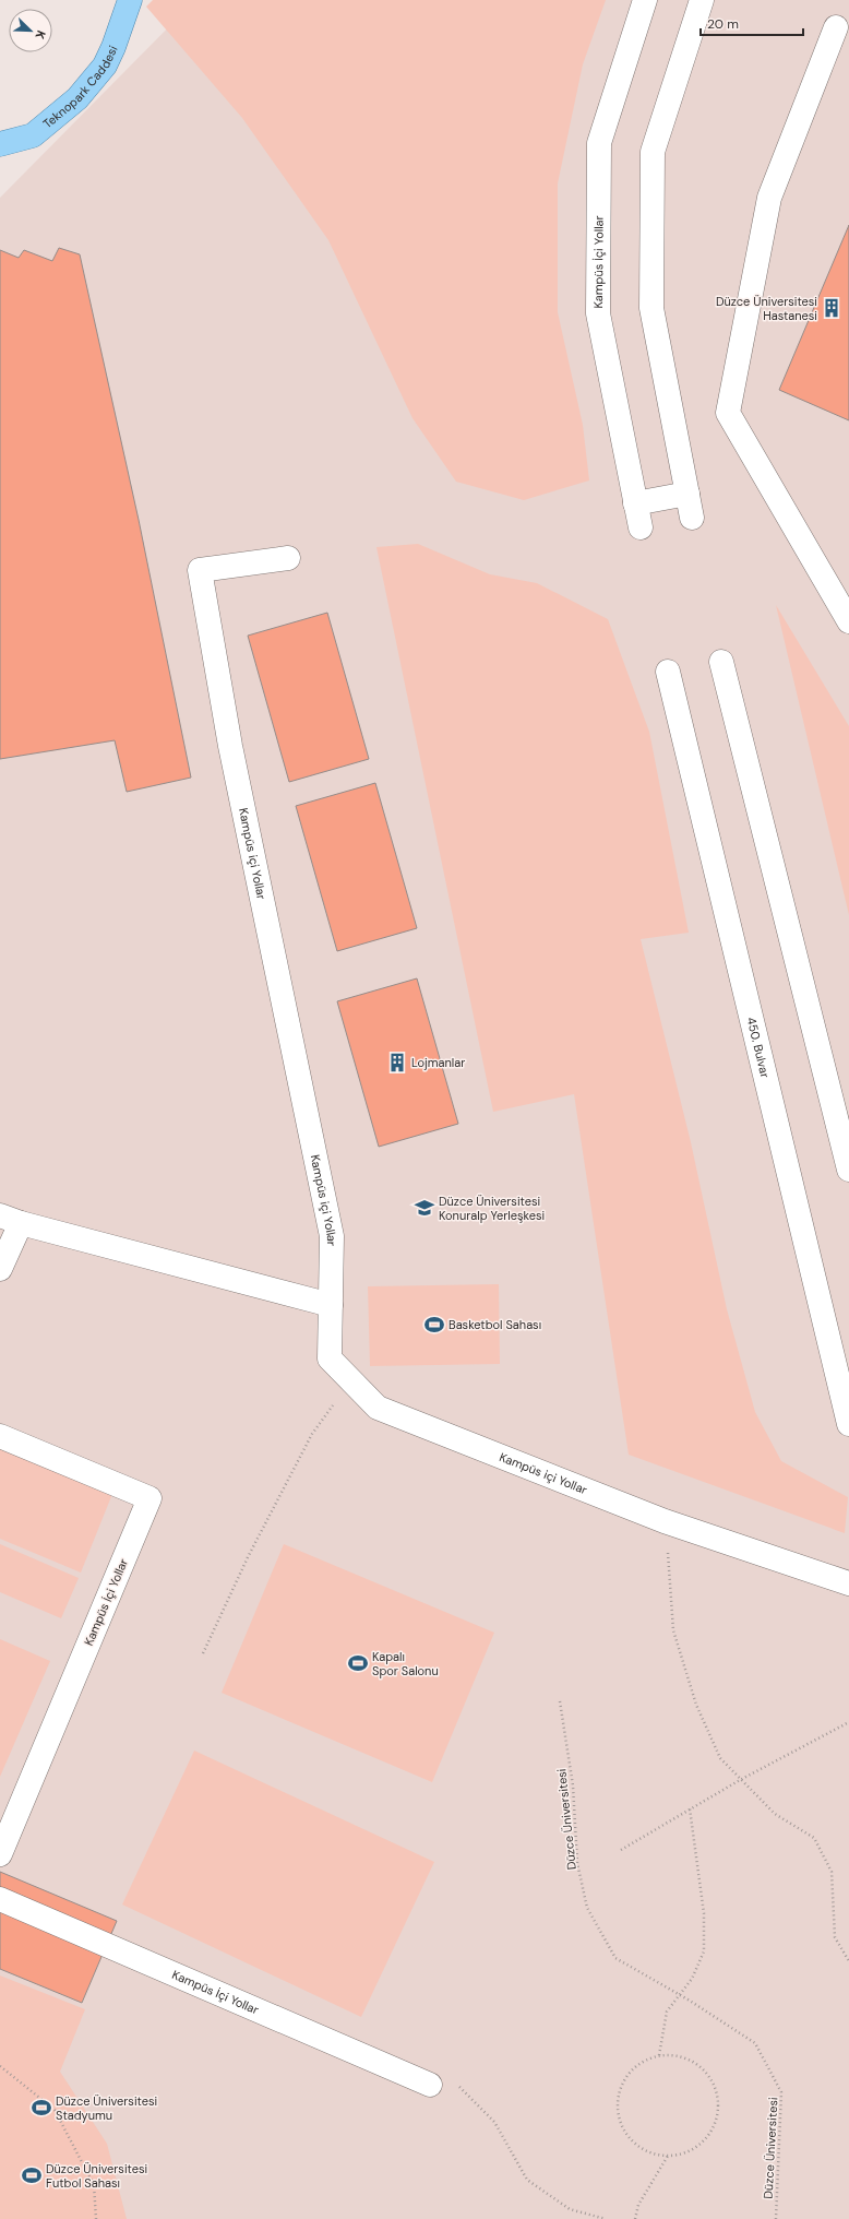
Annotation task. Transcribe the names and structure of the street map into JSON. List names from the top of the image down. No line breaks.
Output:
{"streets":{"main road":["Teknopark Caddesi"],"street":["Kampüs İçi Yollar","Kampüs içi Yollar","450. Bulvar"],"path":["Düzce Üniversitesi"]},"places":{"building":["Düzce Üniversitesi Hastanesi","Lojmanlar"],"school or university":["Düzce Üniversitesi Konuralp Yerleşkesi"],"sports":["Basketbol Sahası","Kapalı Spor Salonu","Düzce Üniversitesi Stadyumu","Düzce Üniversitesi Futbol Sahası"]},"scale_bar":"20 m","north":"bottom right"}
